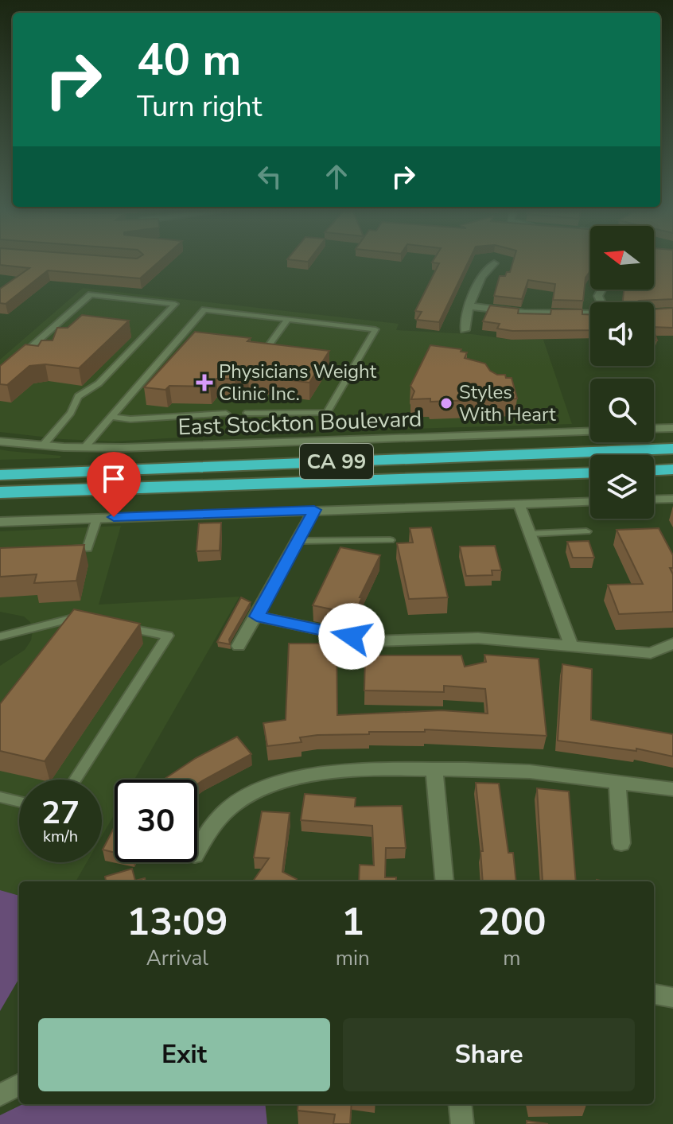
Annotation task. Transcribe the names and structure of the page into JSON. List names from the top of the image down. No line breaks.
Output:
{"streets":{"highway":["CA 99"],"street":["East Stockton Boulevard"]},"places":{"health":["Physicians Weight Clinic Inc."],"other":["Styles With Heart"]},"north":"left","page":{"turn":["40 m","Turn right"],"speed":"27 km/h","limit":"30","eta":["13:09","Arrival","1","min","200","m"],"buttons":["Exit","Share"]}}
